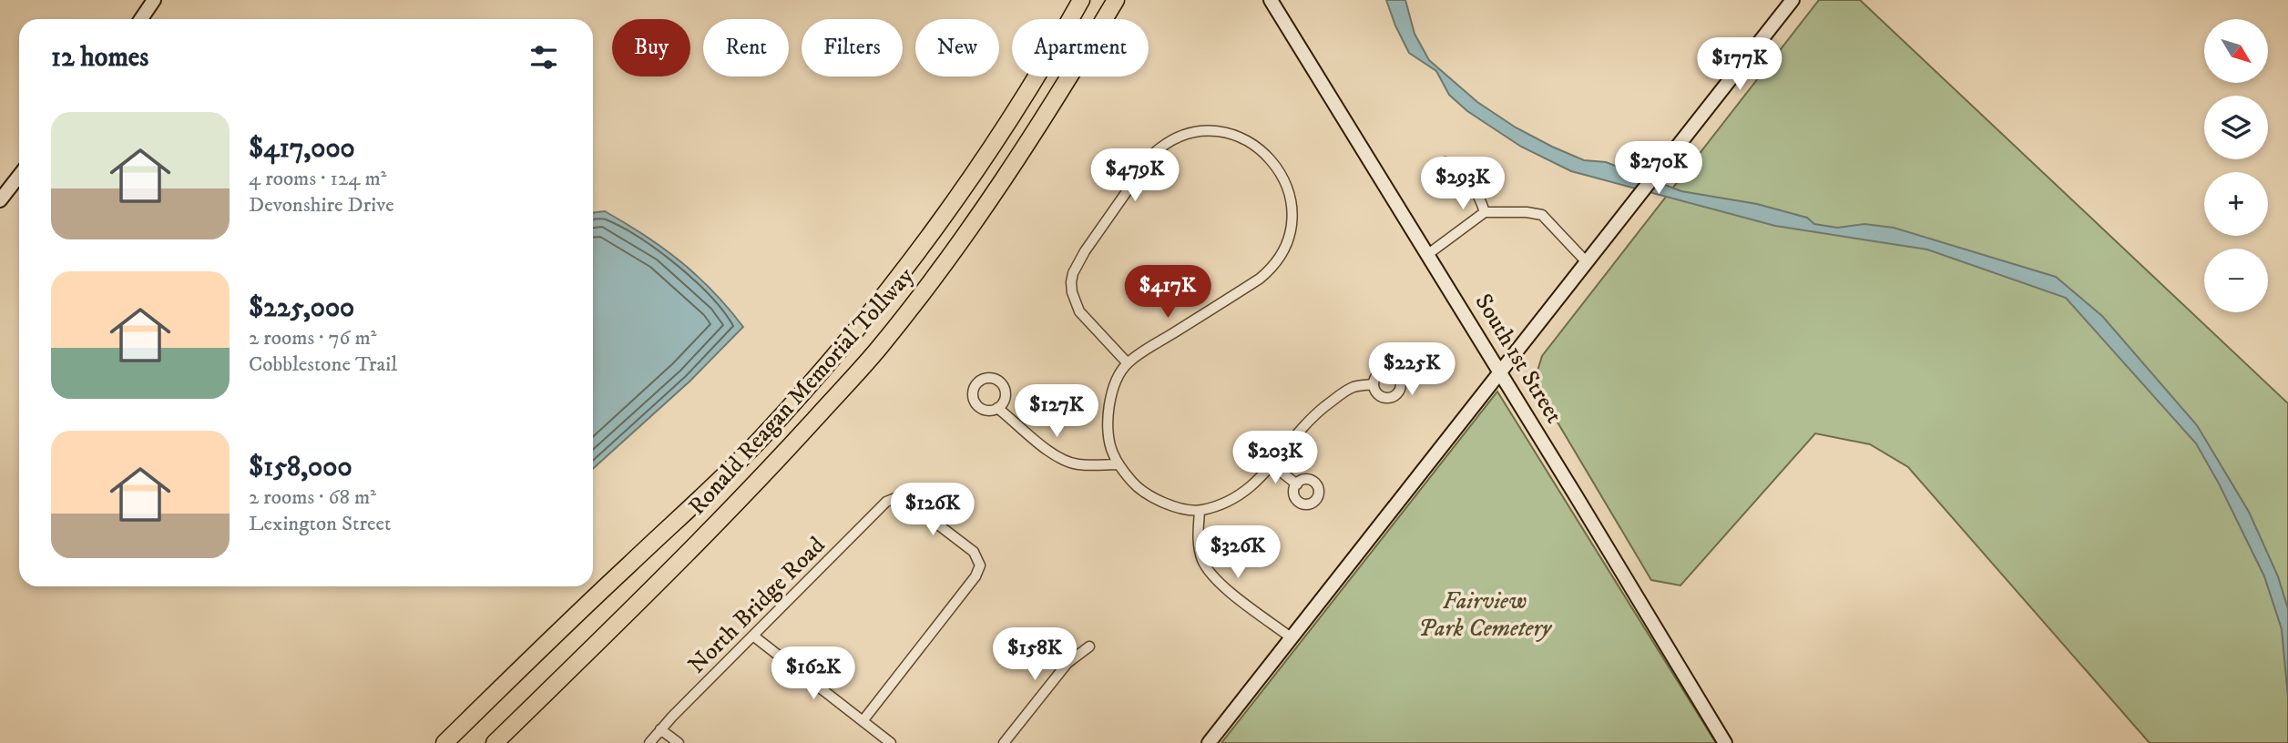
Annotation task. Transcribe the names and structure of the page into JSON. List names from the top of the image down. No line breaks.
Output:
{"streets":{"highway":["Ronald Reagan Memorial Tollway"],"street":["South 1st Street","North Bridge Road"]},"parks":["Fairview Park Cemetery"],"north":"bottom right","page":{"map_buttons":["+","−"],"chip":["Buy","Rent","Filters","New","Apartment"],"heading":"12 homes","price":["$177K","$270K","$479K","$293K","$417K","$225K","$127K","$203K","$126K","$326K","$158K","$162K"],"list":[{"name":"$417,000","note":"4 rooms · 124 m² · Devonshire Drive"},{"name":"$225,000","note":"2 rooms · 76 m² · Cobblestone Trail"},{"name":"$158,000","note":"2 rooms · 68 m² · Lexington Street"}]}}
